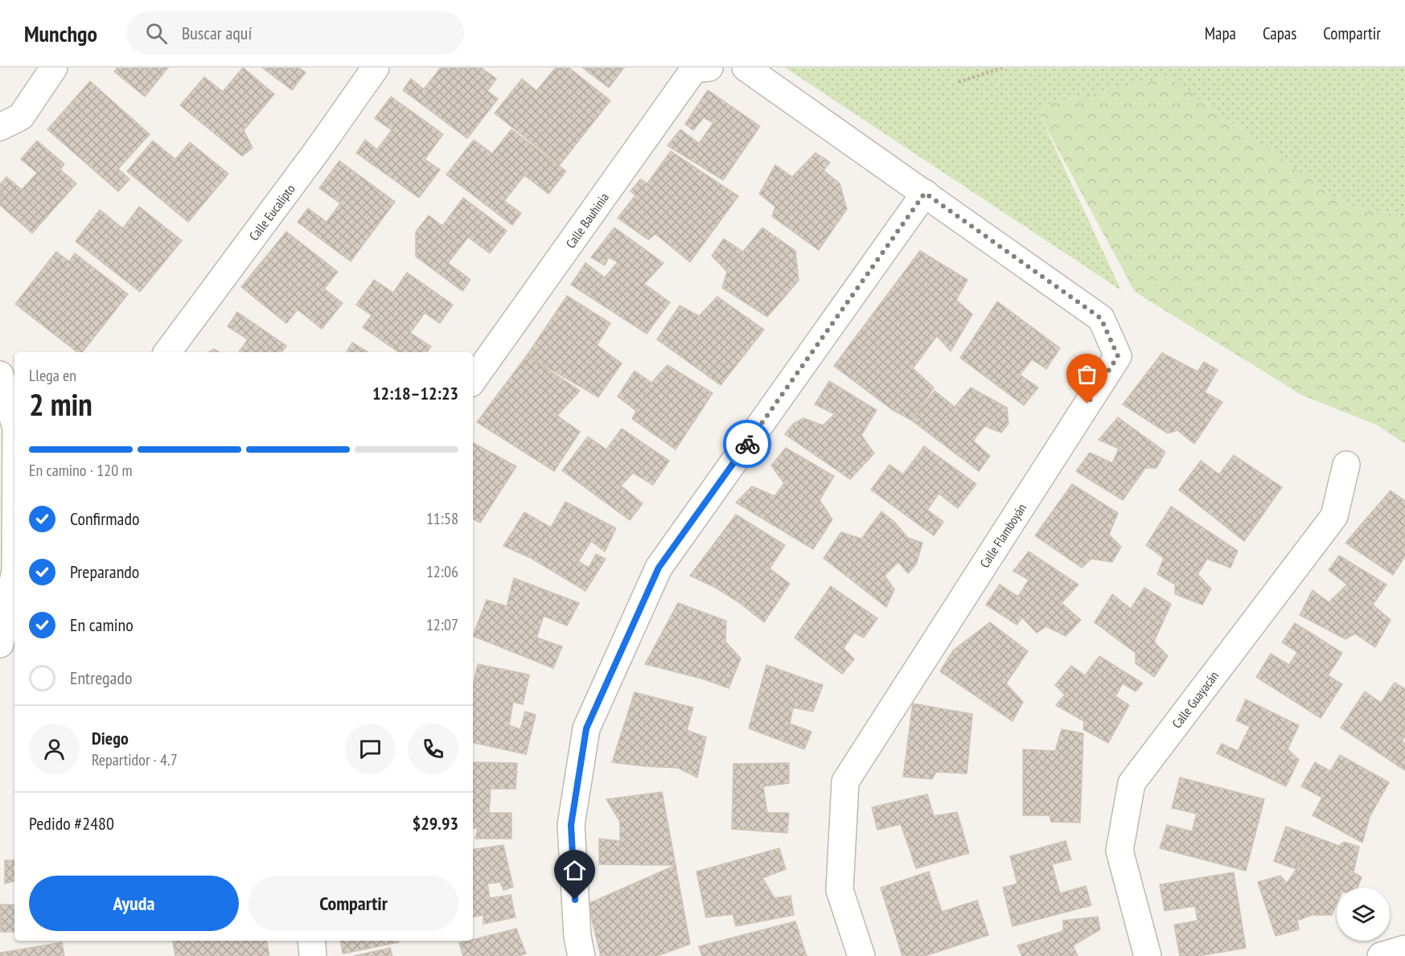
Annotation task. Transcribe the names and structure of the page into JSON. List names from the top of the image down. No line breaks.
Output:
{"streets":{"street":["Calle Eucalipto","Calle Bauhinia","Calle Flamboyán","Calle Guayacán"]},"page":{"header":"Munchgo","search":"Buscar aquí","nav":["Mapa","Capas","Compartir"],"heading":["2 min","Llega en","12:18–12:23"],"panel":["Diego","Repartidor · 4.7","Pedido #2480","$29.93"],"bar":"En camino · 120 m","list":[["Confirmado","11:58"],["Preparando","12:06"],["En camino","12:07"],"Entregado"],"buttons":["Ayuda","Compartir"]}}
